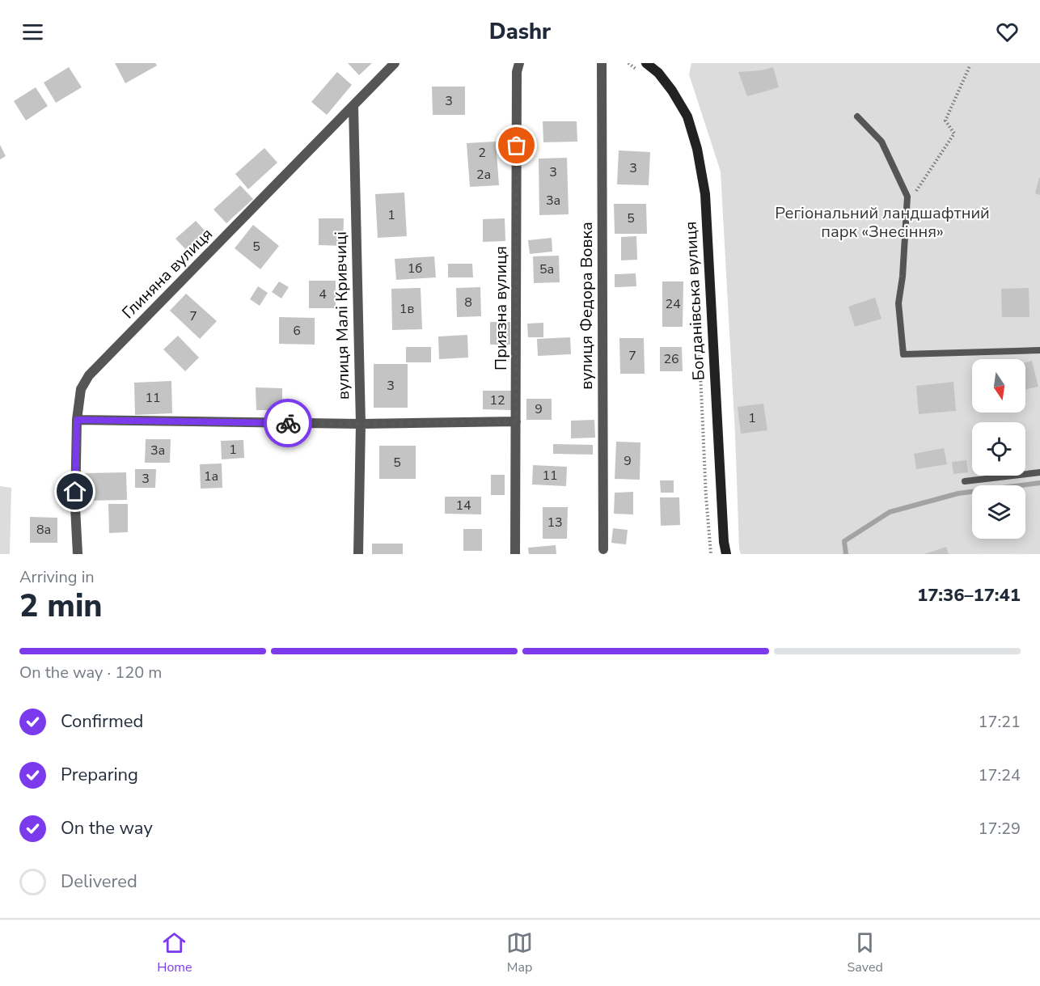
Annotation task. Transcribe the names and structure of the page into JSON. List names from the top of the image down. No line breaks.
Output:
{"streets":{"main road":["Богданівська вулиця"],"street":["Глиняна вулиця","вулиця Федора Вовка","Приязна вулиця","вулиця Малі Кривчиці"]},"crossings":[["Глиняна вулиця","вулиця Малі Кривчиці"]],"parks":["Регіональний ландшафтний парк «Знесіння»"],"house_numbers":["3","2","3","3","2а","3а","1","5","5","1б","5а","4","8","24","1в","7","6","7","26","3","11","12","9","1","1","3а","9","5","11","1а","3","14","13","8а"],"north":"bottom","page":{"header":"Dashr","heading":["2 min","Arriving in","17:36–17:41"],"bar":"On the way · 120 m","list":[["Confirmed","17:21"],["Preparing","17:24"],["On the way","17:29"],"Delivered"],"tabs":["Home","Map","Saved"]}}
